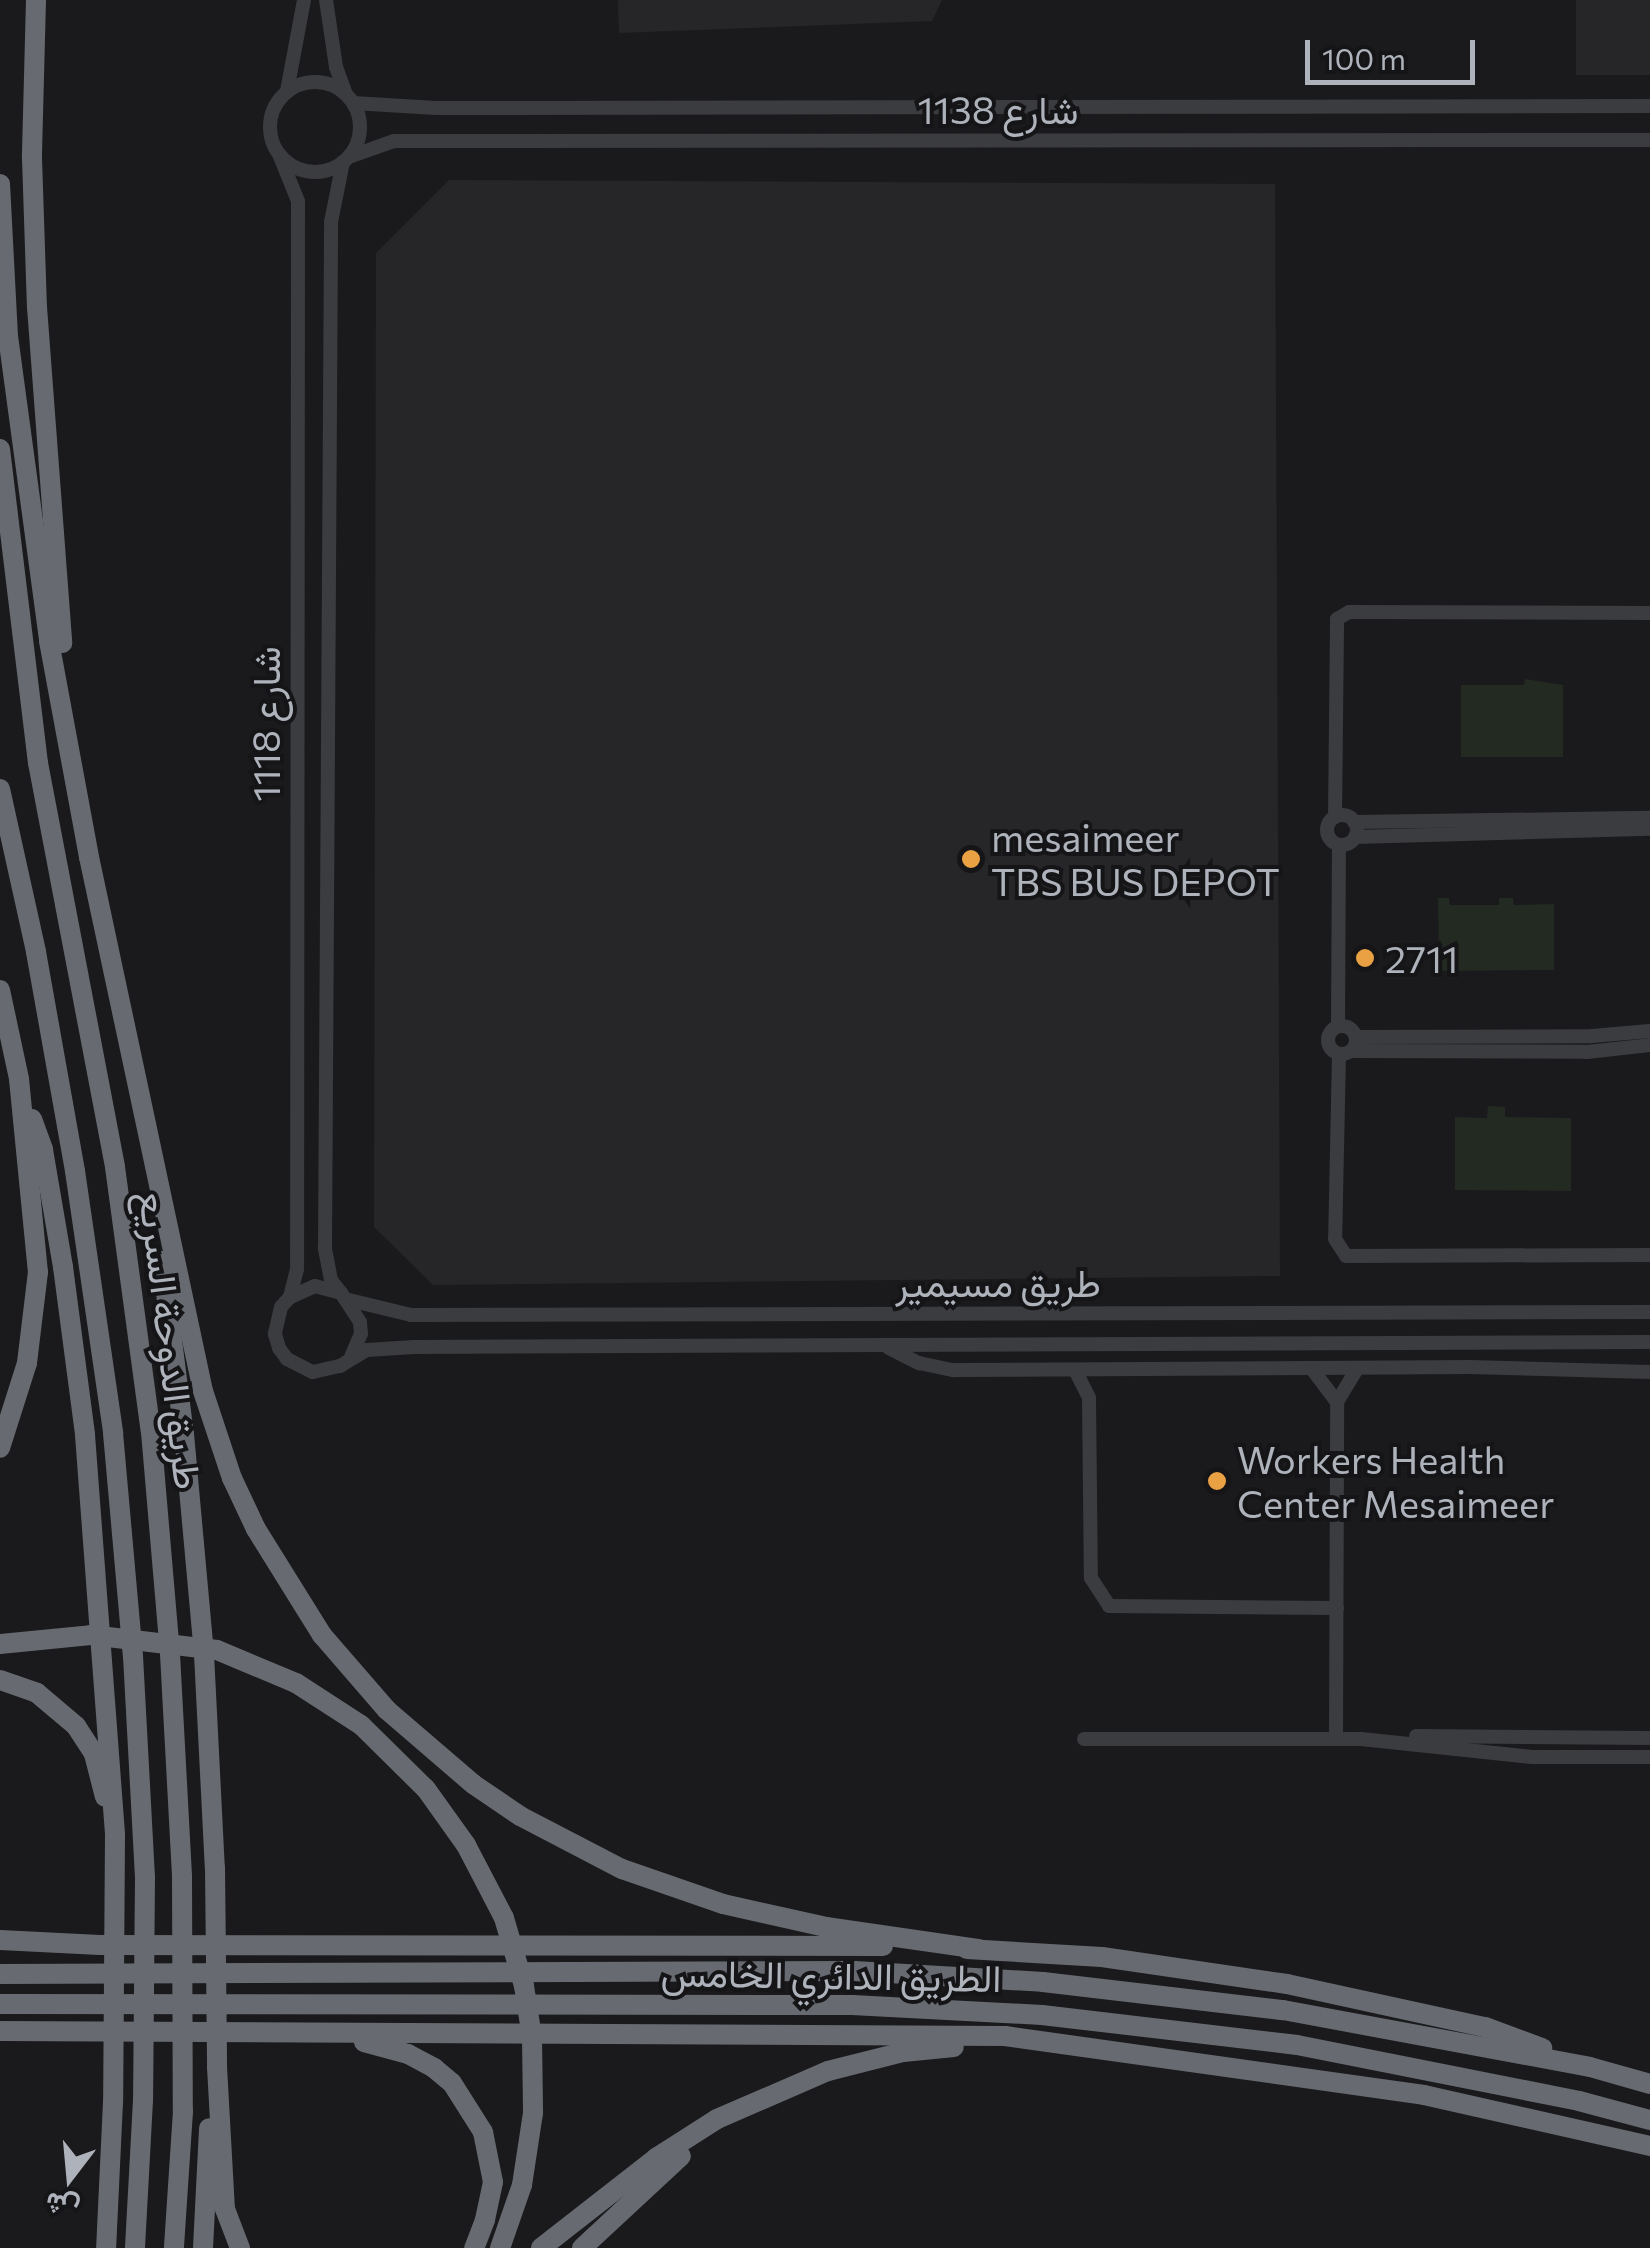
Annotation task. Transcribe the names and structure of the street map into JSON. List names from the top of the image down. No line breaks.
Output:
{"streets":{"highway":["طريق الدوحة السريع","الطريق الدائري الخامس"],"street":["شارع 1138","شارع 1118","طريق مسيمير"]},"crossings":[["شارع 1138","شارع 1118"],["شارع 1118","طريق مسيمير"]],"places":["mesaimeer TBS BUS DEPOT","2711","Workers Health Center Mesaimeer"],"scale_bar":"100 m","north":"bottom"}
